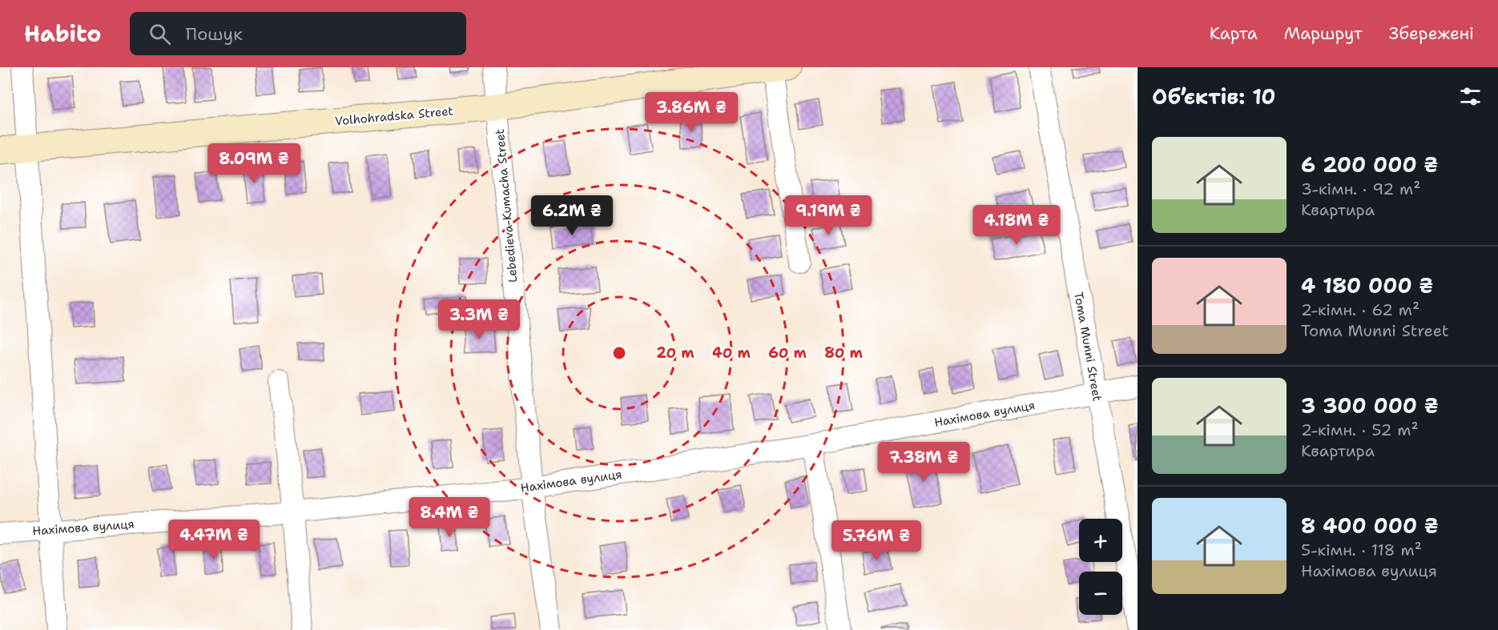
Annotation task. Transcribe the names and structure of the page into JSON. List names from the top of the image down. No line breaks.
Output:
{"streets":{"street":["Volhohradska Street","Lebedieva-Kumacha Street","Toma Munni Street","Нахімова вулиця"]},"crossings":[["Volhohradska Street","Lebedieva-Kumacha Street"],["Lebedieva-Kumacha Street","Нахімова вулиця"],["Toma Munni Street","Нахімова вулиця"]],"page":{"header":"Habito","search":"Пошук","nav":["Карта","Маршрут","Збережені"],"heading":"Об’єктів: 10","price":["3.86M ₴","8.09M ₴","6.2M ₴","9.19M ₴","4.18M ₴","3.3M ₴","7.38M ₴","8.4M ₴","4.47M ₴","5.76M ₴"],"list":[{"name":"6 200 000 ₴","note":"3-кімн. · 92 m² · Квартира"},{"name":"4 180 000 ₴","note":"2-кімн. · 62 m² · Toma Munni Street"},{"name":"3 300 000 ₴","note":"2-кімн. · 52 m² · Квартира"},{"name":"8 400 000 ₴","note":"5-кімн. · 118 m² · Нахімова вулиця"}],"map_buttons":["+","−"]},"rings":["20 m","40 m","60 m","80 m"]}
